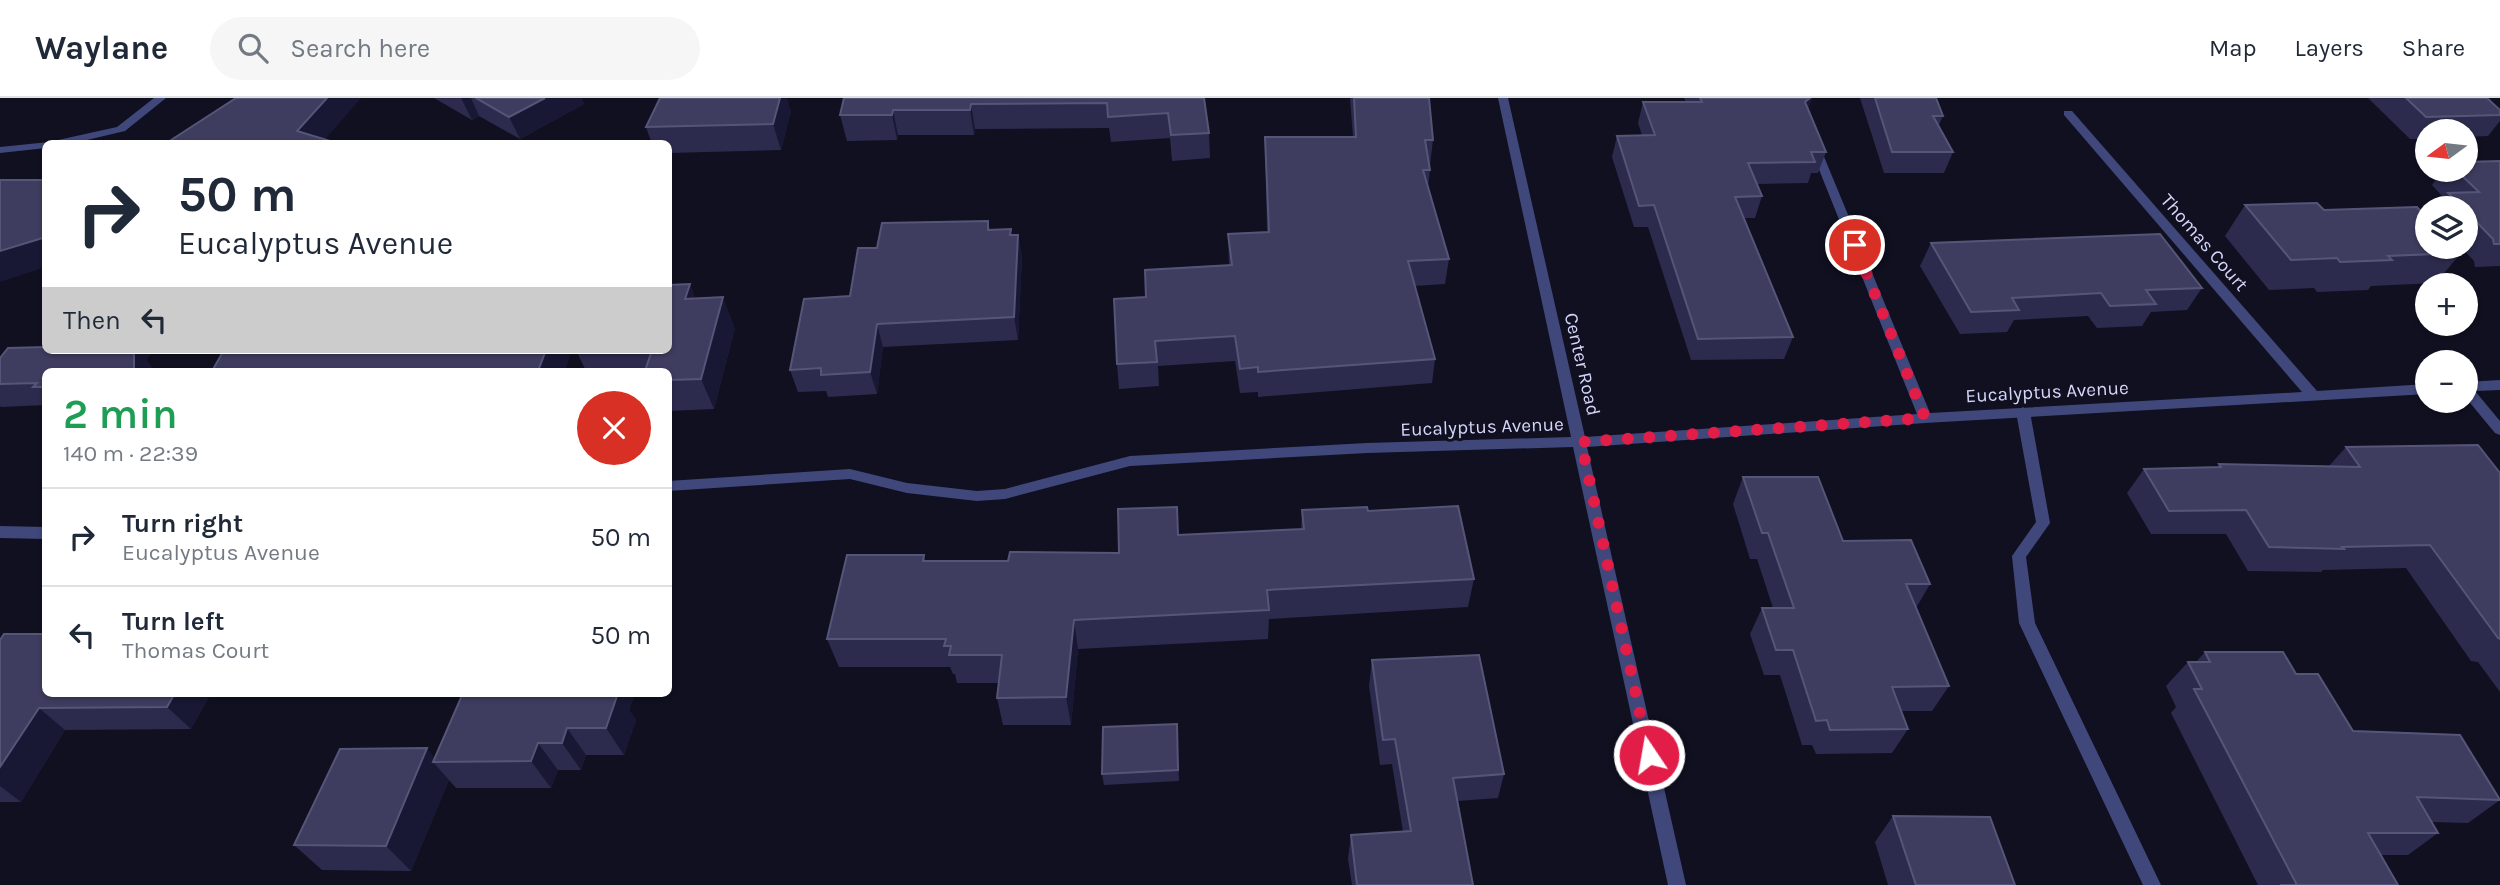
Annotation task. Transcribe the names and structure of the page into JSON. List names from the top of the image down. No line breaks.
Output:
{"streets":{"street":["Thomas Court","Center Road","Eucalyptus Avenue"]},"crossings":[["Thomas Court","Eucalyptus Avenue"],["Center Road","Eucalyptus Avenue"]],"north":"left","page":{"header":"Waylane","search":"Search here","nav":["Map","Layers","Share"],"map_buttons":["+","−"],"turn":["50 m","Eucalyptus Avenue"],"then":"Then","heading":["2 min","140 m · 22:39"],"list":[{"name":"Turn right","note":"Eucalyptus Avenue","value":"50 m"},{"name":"Turn left","note":"Thomas Court","value":"50 m"}]}}
